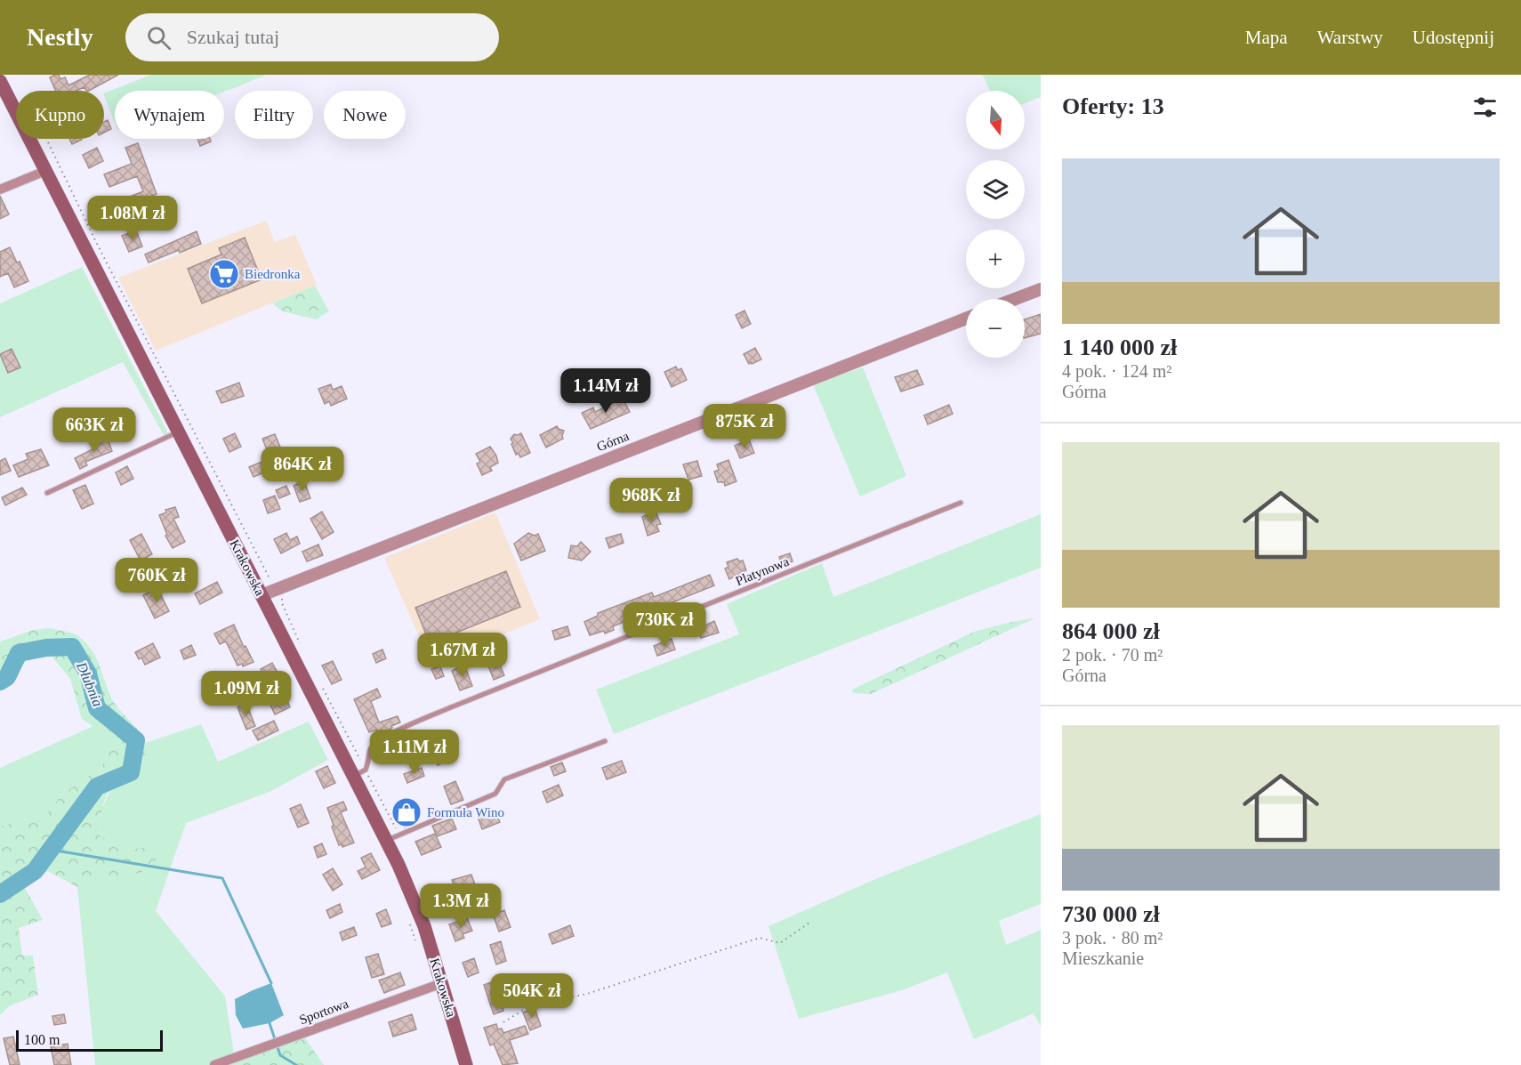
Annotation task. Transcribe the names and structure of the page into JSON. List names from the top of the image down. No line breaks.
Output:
{"streets":{"main road":["Krakowska"],"street":["Górna","Sportowa"],"lane":["Platynowa"]},"crossings":[["Górna","Krakowska"],["Krakowska","Platynowa"],["Krakowska","Sportowa"]],"water":["Dłubnia"],"places":{"supermarket":["Biedronka"],"shop":["Formuła Wino"]},"scale_bar":"100 m","north":"bottom","page":{"header":"Nestly","search":"Szukaj tutaj","nav":["Mapa","Warstwy","Udostępnij"],"heading":"Oferty: 13","map_buttons":["+","−"],"chip":["Kupno","Wynajem","Filtry","Nowe"],"list":[{"name":"1 140 000 zł","note":"4 pok. · 124 m² · Górna"},{"name":"864 000 zł","note":"2 pok. · 70 m² · Górna"},{"name":"730 000 zł","note":"3 pok. · 80 m² · Mieszkanie"}],"price":["1.08M zł","1.14M zł","875K zł","663K zł","864K zł","968K zł","760K zł","730K zł","1.67M zł","1.09M zł","1.11M zł","1.3M zł","504K zł"],"scale":"100 m"}}
